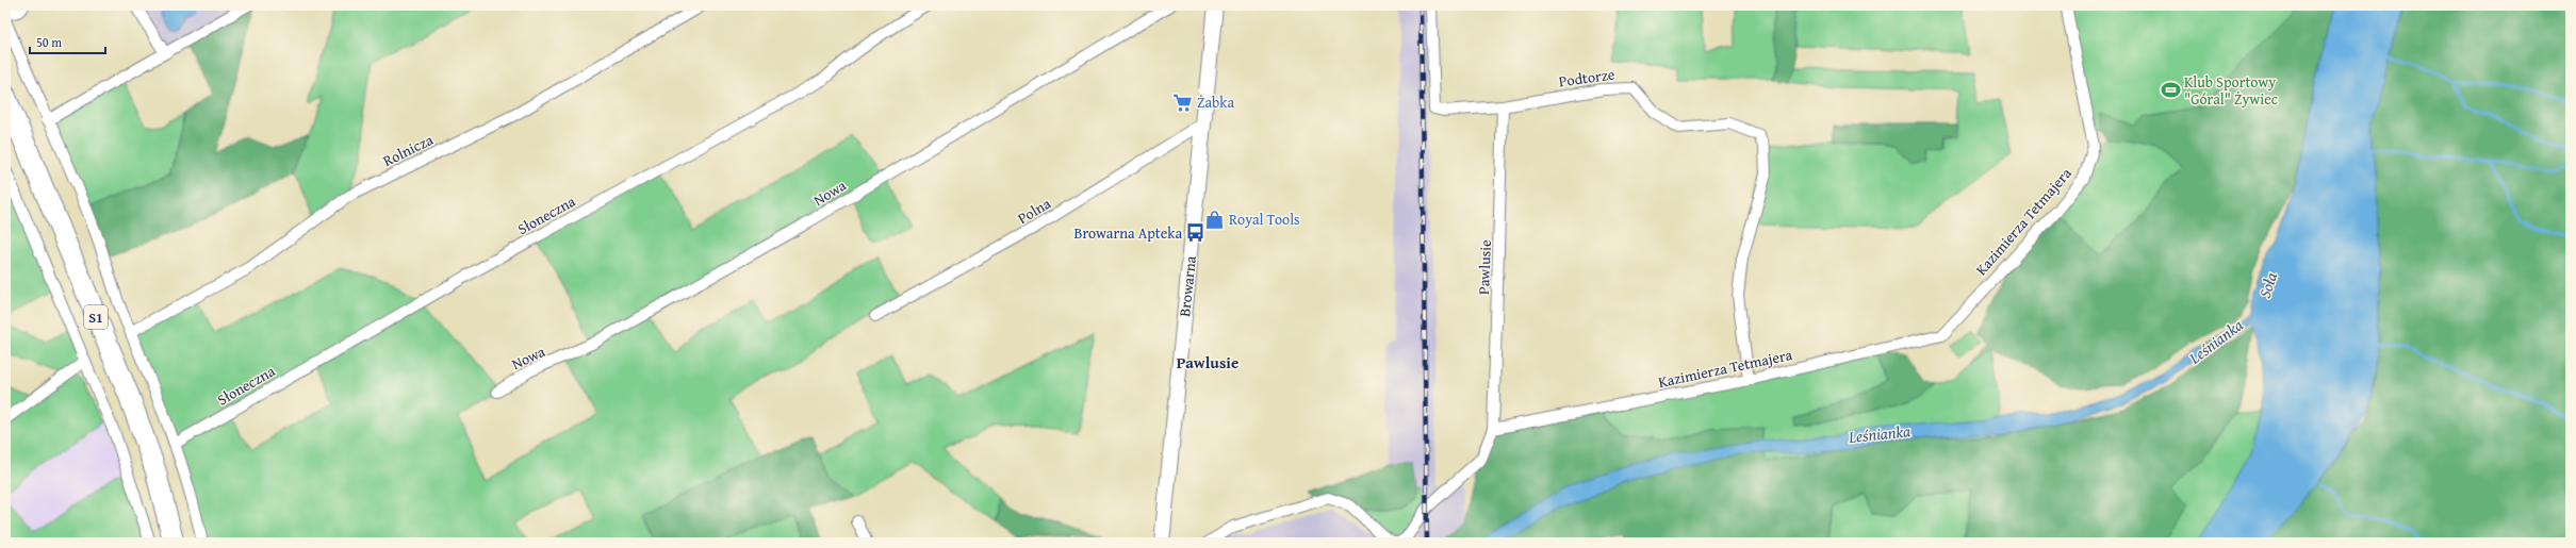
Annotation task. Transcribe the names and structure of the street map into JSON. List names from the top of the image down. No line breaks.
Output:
{"streets":{"highway":["S1"],"street":["Podtorze","Rolnicza","Nowa","Polna","Słoneczna","Kazimierza Tetmajera","Pawlusie","Browarna"]},"crossings":[["Podtorze","Kazimierza Tetmajera"],["Podtorze","Pawlusie"],["Polna","Browarna"],["Kazimierza Tetmajera","Pawlusie"]],"districts":["Pawlusie"],"water":["Soła","Leśnianka"],"places":{"sports":["Klub Sportowy \"Góral\" Żywiec"],"supermarket":["Żabka"],"shop":["Royal Tools"],"bus stop":["Browarna Apteka"]},"scale_bar":"50 m"}
